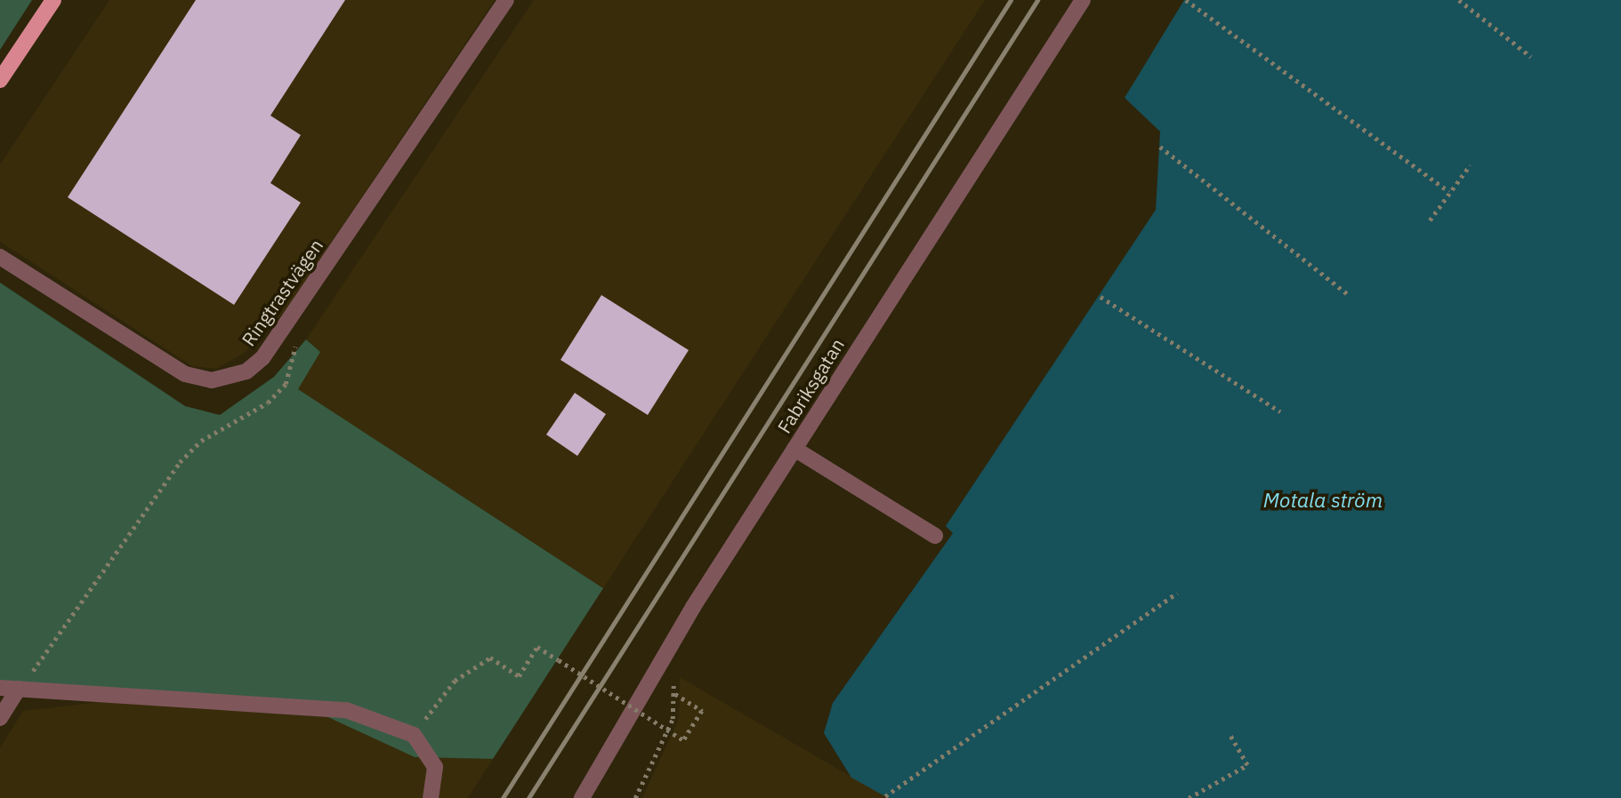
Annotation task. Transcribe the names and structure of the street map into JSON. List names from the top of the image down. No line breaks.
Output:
{"streets":{"street":["Ringtrastvägen","Fabriksgatan"]},"water":["Motala ström"]}
